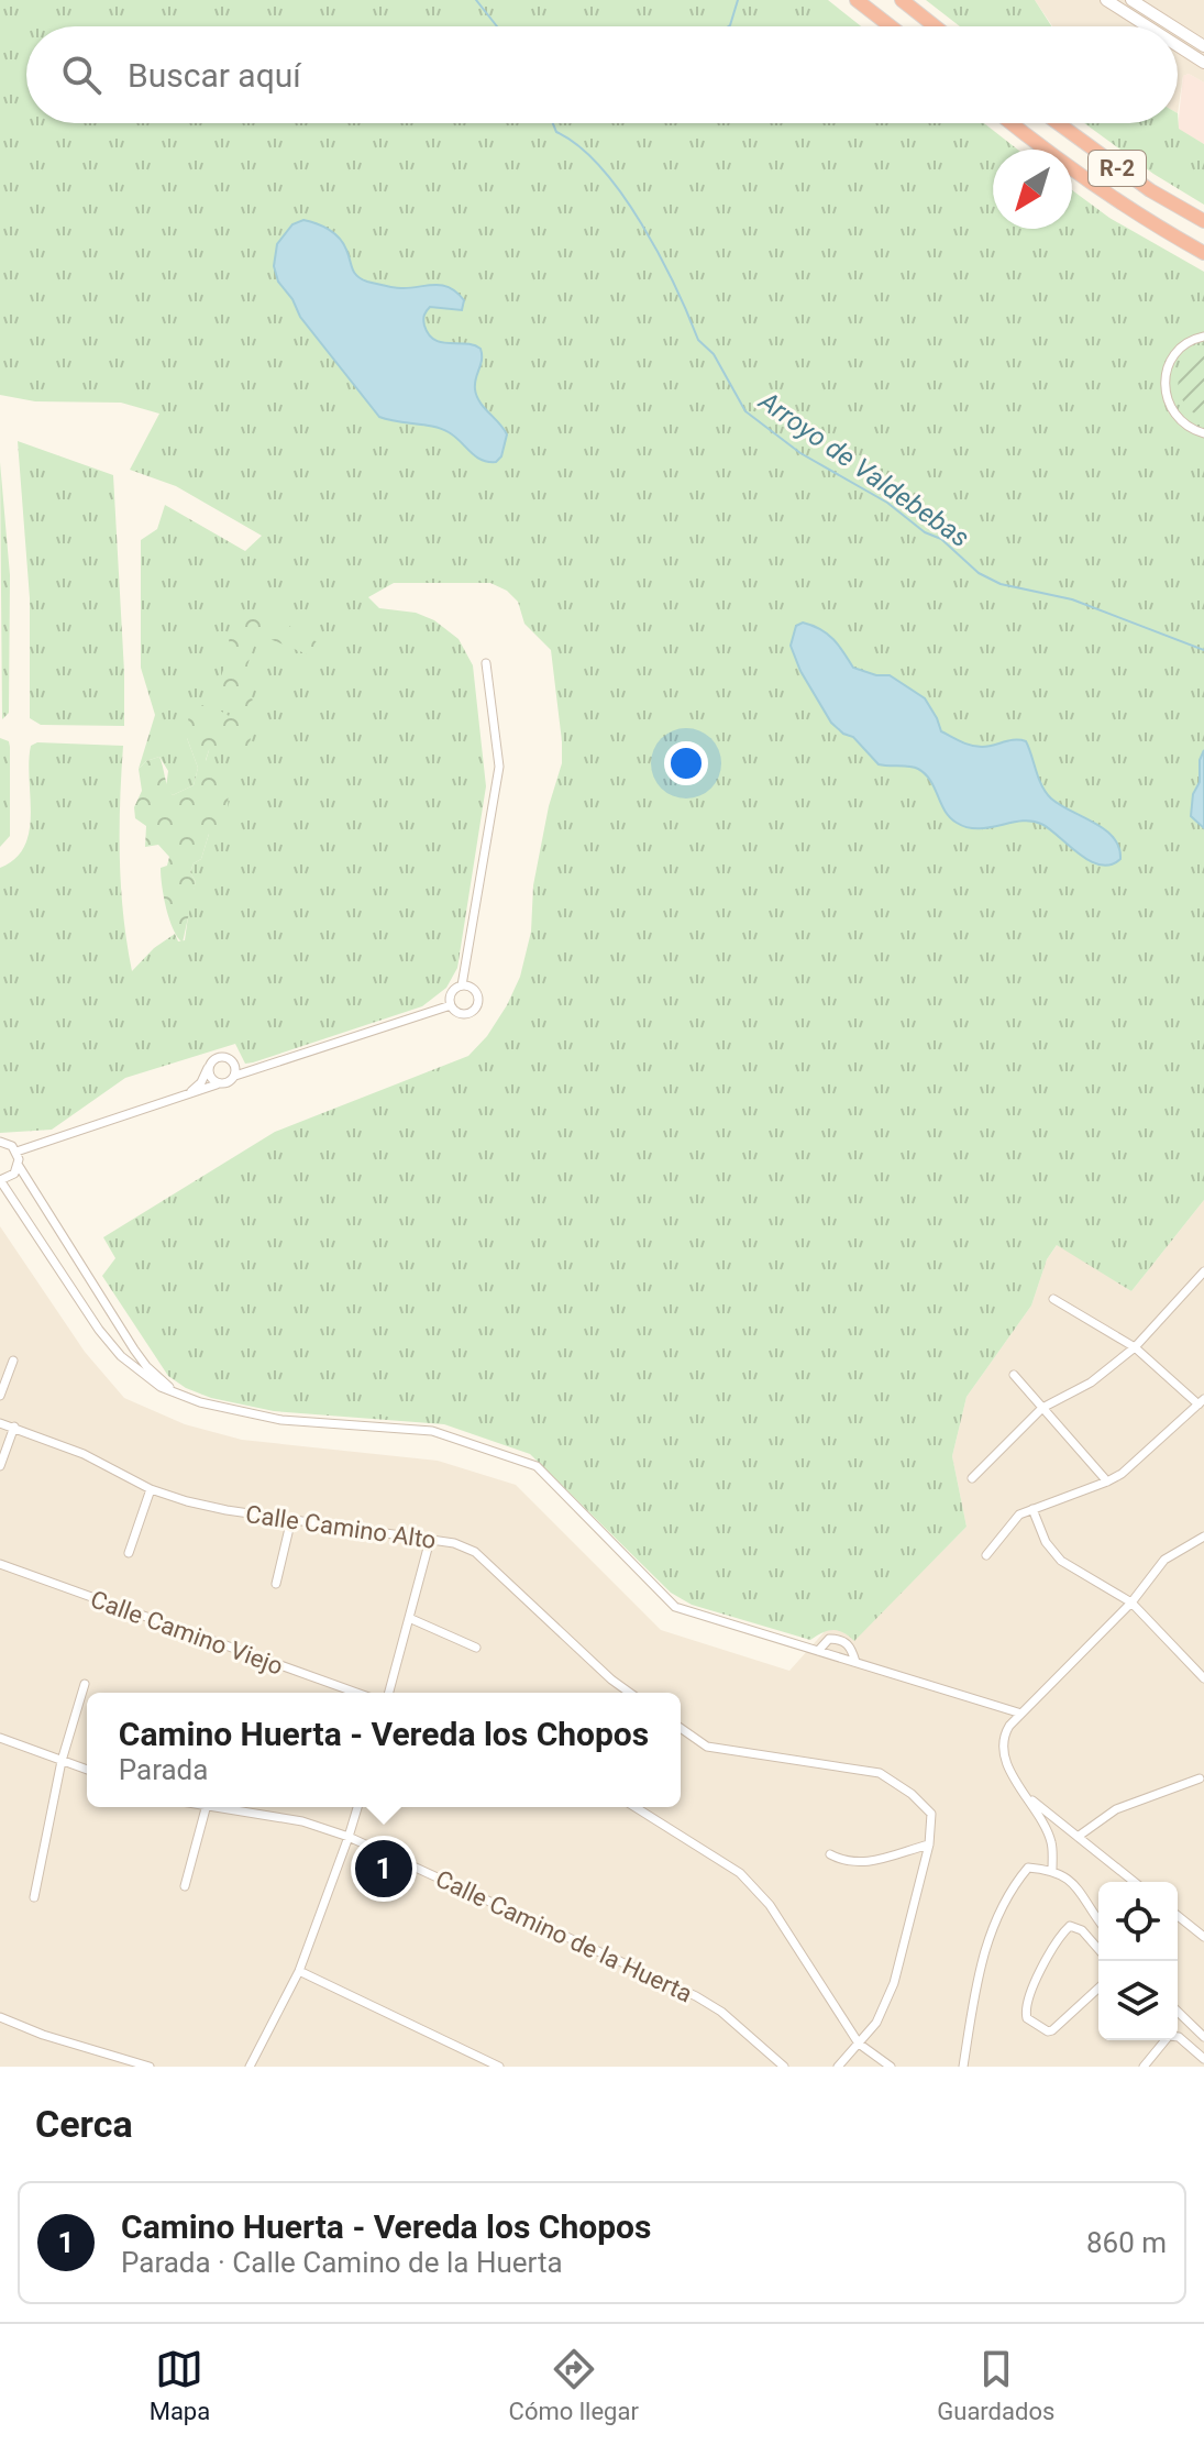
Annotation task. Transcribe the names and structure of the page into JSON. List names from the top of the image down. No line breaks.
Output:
{"streets":{"highway":["R-2"],"street":["Calle Camino Alto","Calle Camino Viejo","Calle Camino de la Huerta"]},"water":["Arroyo de Valdebebas"],"north":"bottom left","page":{"search":"Buscar aquí","popup":["Camino Huerta - Vereda los Chopos","Parada"],"pins":"1","heading":"Cerca","list":[{"mark":"1","name":"Camino Huerta - Vereda los Chopos","note":"Parada · Calle Camino de la Huerta","value":"860 m"}],"nav":["Mapa","Cómo llegar","Guardados"]}}
